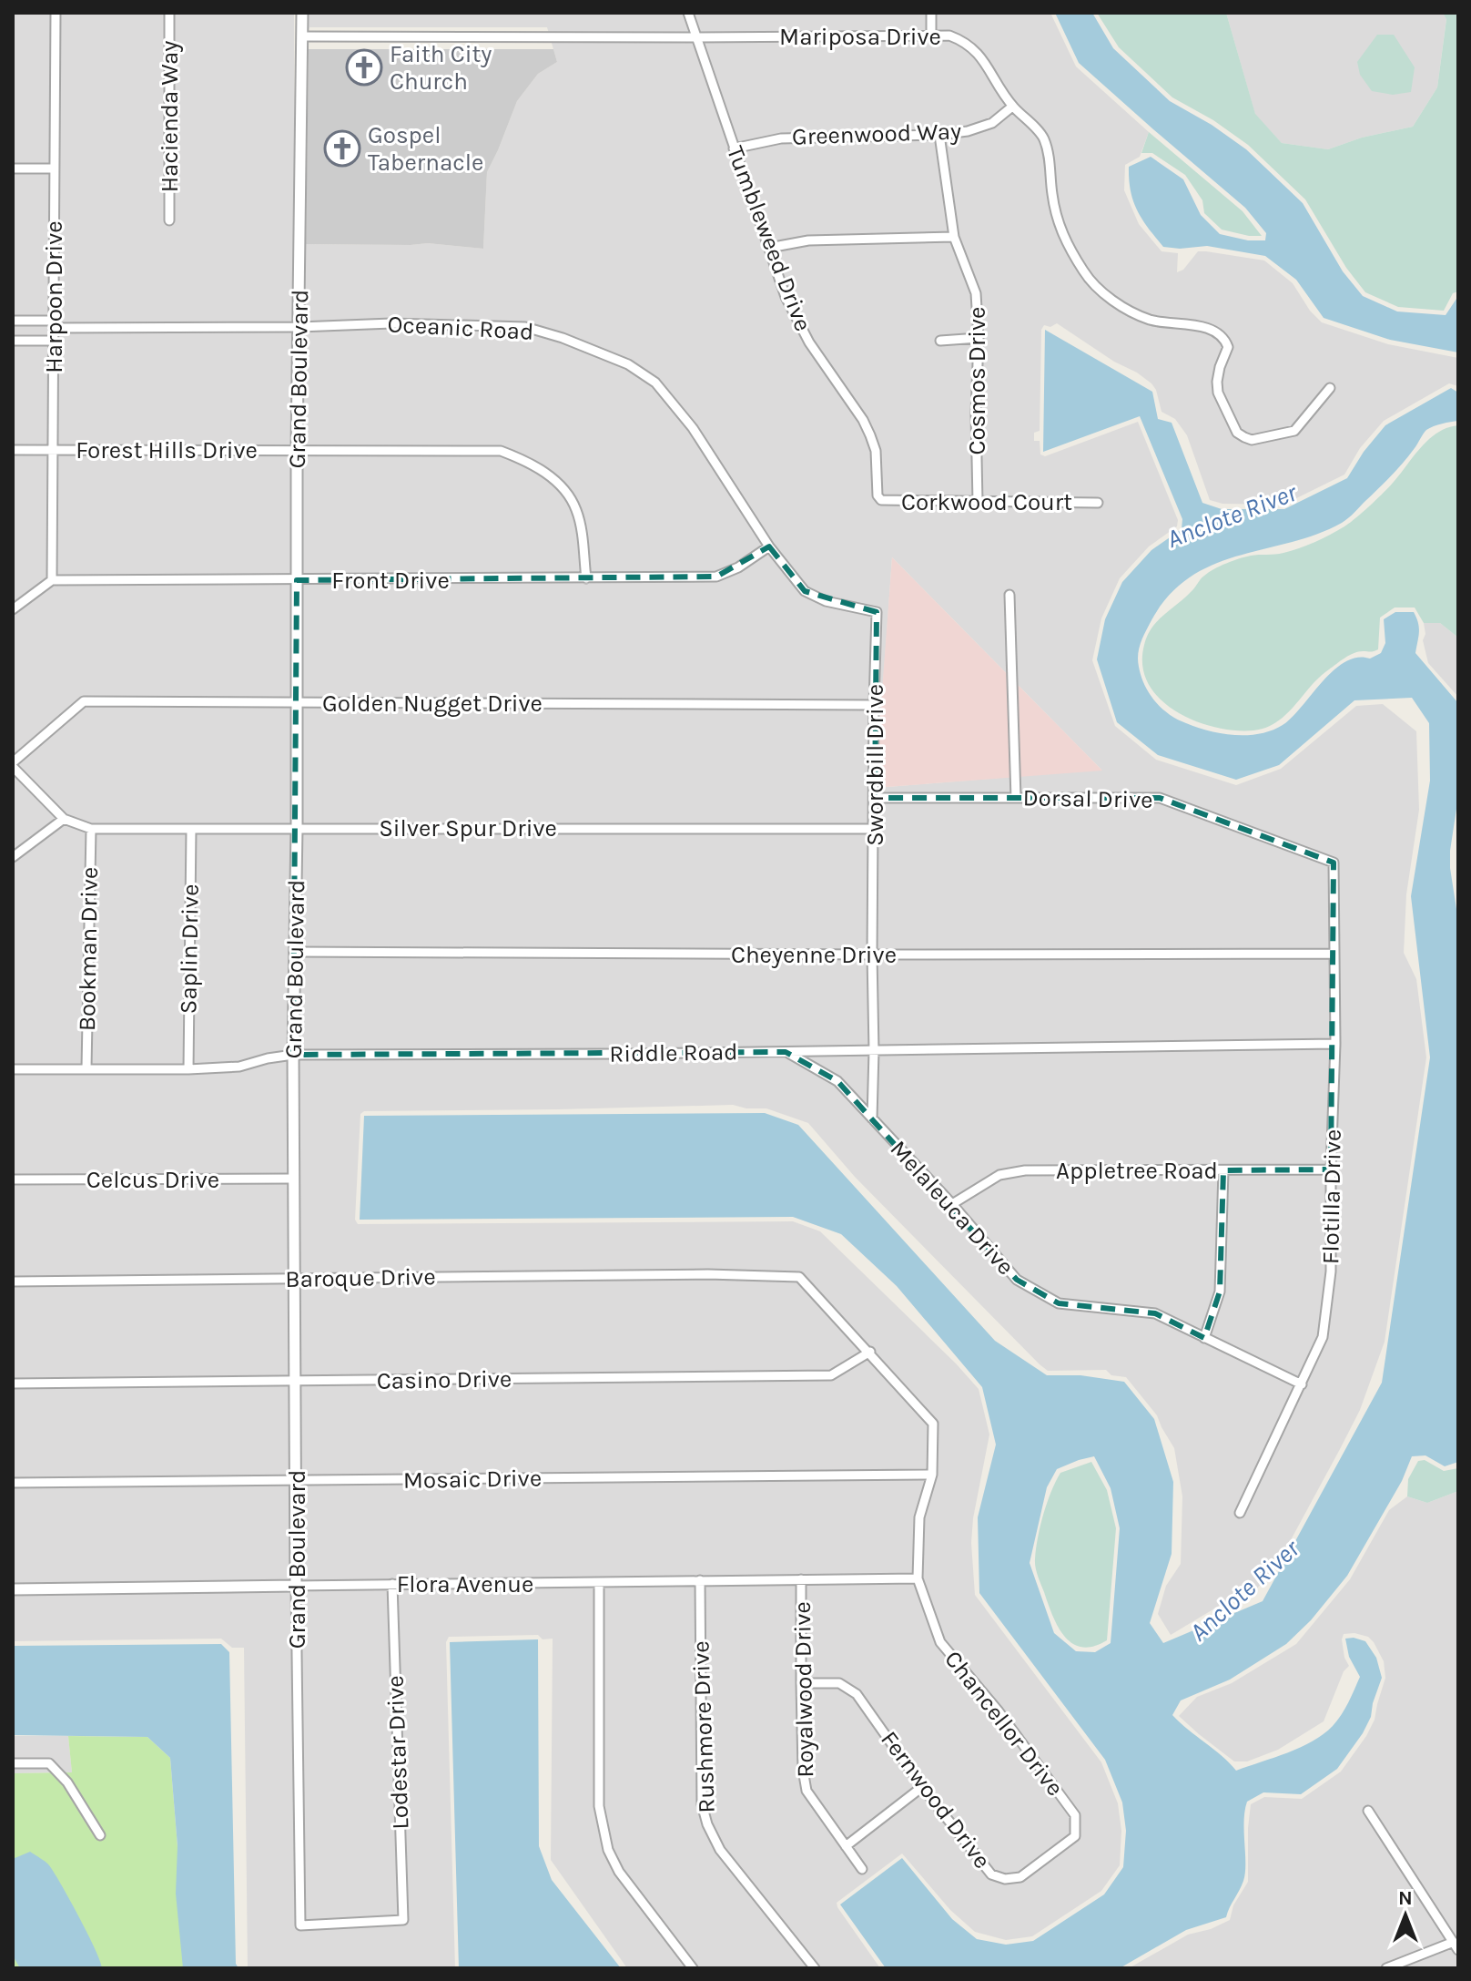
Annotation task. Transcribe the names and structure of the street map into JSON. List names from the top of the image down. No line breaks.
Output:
{"streets":{"street":["Mariposa Drive","Hacienda Way","Greenwood Way","Tumbleweed Drive","Harpoon Drive","Oceanic Road","Grand Boulevard","Cosmos Drive","Forest Hills Drive","Corkwood Court","Front Drive","Golden Nugget Drive","Swordbill Drive","Dorsal Drive","Silver Spur Drive","Bookman Drive","Saplin Drive","Cheyenne Drive","Riddle Road","Appletree Road","Celcus Drive","Flotilla Drive","Melaleuca Drive","Baroque Drive","Casino Drive","Mosaic Drive","Flora Avenue","Royalwood Drive","Chancellor Drive","Rushmore Drive","Lodestar Drive","Fernwood Drive"]},"crossings":[["Mariposa Drive","Greenwood Way"],["Mariposa Drive","Tumbleweed Drive"],["Mariposa Drive","Grand Boulevard"],["Greenwood Way","Tumbleweed Drive"],["Greenwood Way","Cosmos Drive"],["Tumbleweed Drive","Corkwood Court"],["Harpoon Drive","Oceanic Road"],["Harpoon Drive","Forest Hills Drive"],["Harpoon Drive","Front Drive"],["Oceanic Road","Grand Boulevard"],["Oceanic Road","Front Drive"],["Oceanic Road","Swordbill Drive"],["Grand Boulevard","Forest Hills Drive"],["Grand Boulevard","Front Drive"],["Grand Boulevard","Golden Nugget Drive"],["Grand Boulevard","Silver Spur Drive"],["Grand Boulevard","Cheyenne Drive"],["Grand Boulevard","Riddle Road"],["Grand Boulevard","Celcus Drive"],["Grand Boulevard","Baroque Drive"],["Grand Boulevard","Casino Drive"],["Grand Boulevard","Mosaic Drive"],["Grand Boulevard","Flora Avenue"],["Grand Boulevard","Lodestar Drive"],["Cosmos Drive","Corkwood Court"],["Forest Hills Drive","Front Drive"],["Front Drive","Swordbill Drive"],["Golden Nugget Drive","Swordbill Drive"],["Swordbill Drive","Dorsal Drive"],["Swordbill Drive","Silver Spur Drive"],["Swordbill Drive","Cheyenne Drive"],["Swordbill Drive","Riddle Road"],["Swordbill Drive","Melaleuca Drive"],["Dorsal Drive","Flotilla Drive"],["Silver Spur Drive","Bookman Drive"],["Silver Spur Drive","Saplin Drive"],["Bookman Drive","Riddle Road"],["Saplin Drive","Riddle Road"],["Cheyenne Drive","Flotilla Drive"],["Riddle Road","Flotilla Drive"],["Riddle Road","Melaleuca Drive"],["Appletree Road","Flotilla Drive"],["Appletree Road","Melaleuca Drive"],["Flotilla Drive","Melaleuca Drive"],["Baroque Drive","Chancellor Drive"],["Casino Drive","Chancellor Drive"],["Mosaic Drive","Chancellor Drive"],["Flora Avenue","Royalwood Drive"],["Flora Avenue","Chancellor Drive"],["Flora Avenue","Rushmore Drive"],["Flora Avenue","Lodestar Drive"],["Royalwood Drive","Fernwood Drive"],["Chancellor Drive","Fernwood Drive"]],"water":["Anclote River"],"places":{"church":["Faith City Church","Gospel Tabernacle"]},"north":"top"}
